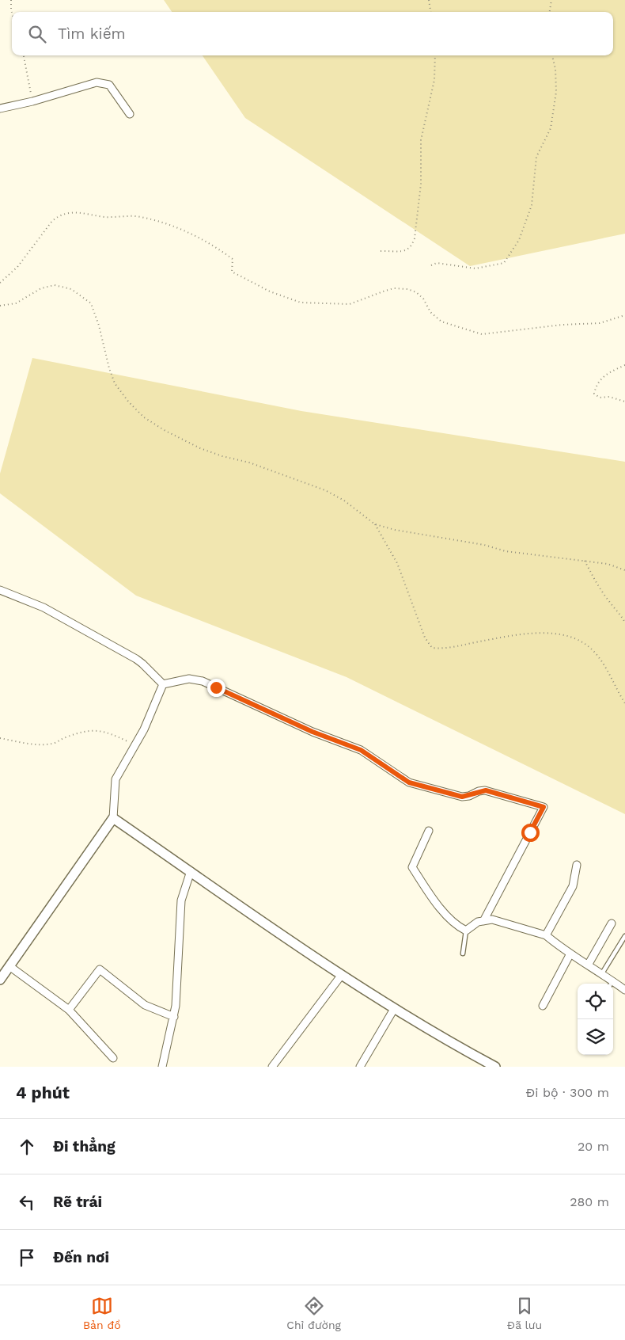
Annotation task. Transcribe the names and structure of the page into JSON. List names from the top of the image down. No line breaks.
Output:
{"page":{"search":"Tìm kiếm","heading":["4 phút","Đi bộ · 300 m"],"list":[["Đi thẳng","20 m"],["Rẽ trái","280 m"],"Đến nơi"],"nav":["Bản đồ","Chỉ đường","Đã lưu"]}}
